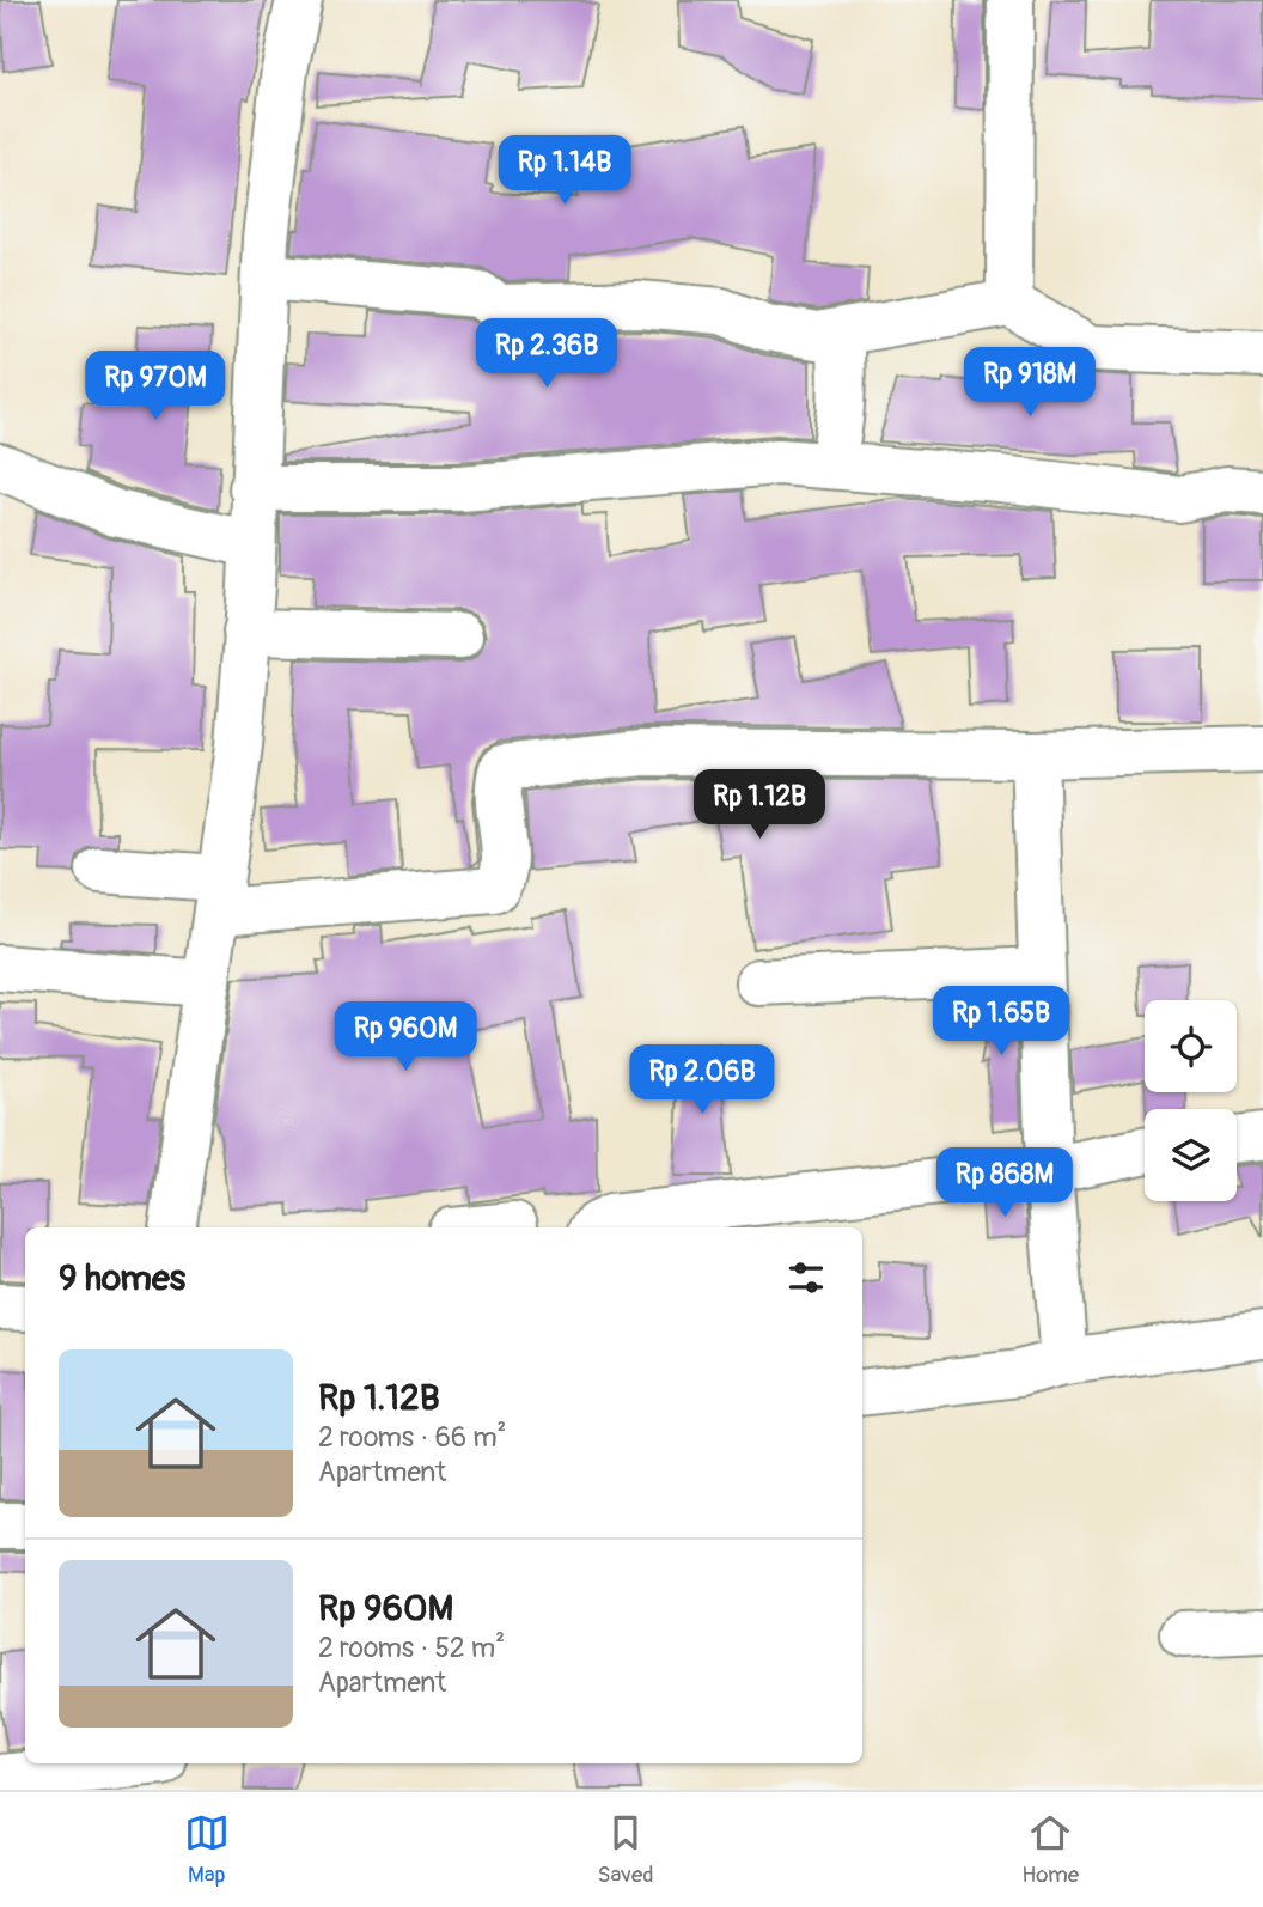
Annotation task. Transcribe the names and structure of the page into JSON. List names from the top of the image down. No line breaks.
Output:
{"page":{"price":["Rp 1.14B","Rp 2.36B","Rp 918M","Rp 970M","Rp 1.12B","Rp 1.65B","Rp 960M","Rp 2.06B","Rp 868M"],"heading":"9 homes","list":[{"name":"Rp 1.12B","note":"2 rooms · 66 m² · Apartment"},{"name":"Rp 960M","note":"2 rooms · 52 m² · Apartment"}],"tabs":["Map","Saved","Home"]}}
